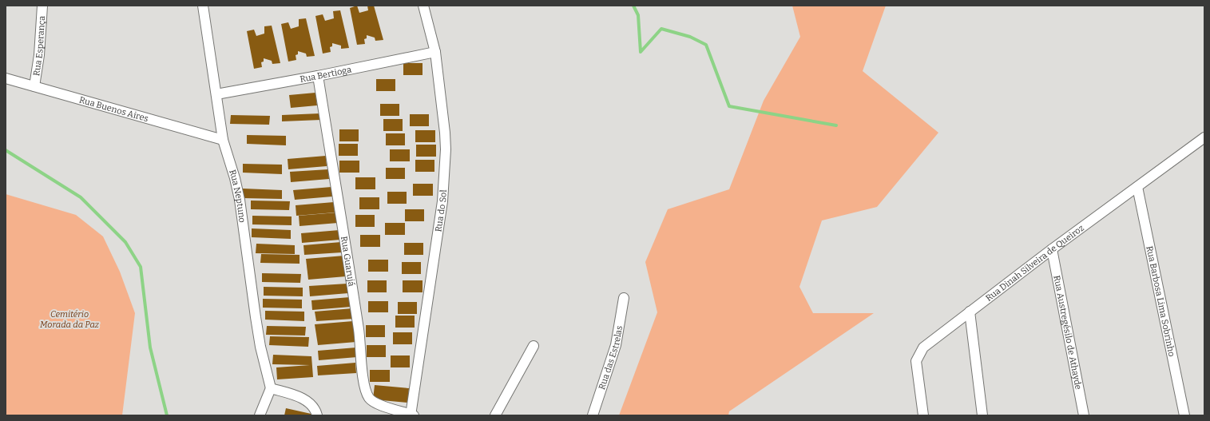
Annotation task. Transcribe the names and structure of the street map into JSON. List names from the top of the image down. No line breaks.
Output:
{"streets":{"street":["Rua Esperança","Rua Bertioga","Rua Buenos Aires","Rua Neptuno","Rua do Sol","Rua Guarujá","Rua Dinah Silveira de Queiroz","Rua Barbosa Lima Sobrinho","Rua Austregésilo de Athayde","Rua das Estrelas"]},"crossings":[["Rua Esperança","Rua Buenos Aires"],["Rua Bertioga","Rua Neptuno"],["Rua Bertioga","Rua do Sol"],["Rua Bertioga","Rua Guarujá"],["Rua Buenos Aires","Rua Neptuno"],["Rua do Sol","Rua Guarujá"],["Rua Dinah Silveira de Queiroz","Rua Barbosa Lima Sobrinho"],["Rua Dinah Silveira de Queiroz","Rua Austregésilo de Athayde"]],"parks":["Cemitério Morada da Paz"]}
